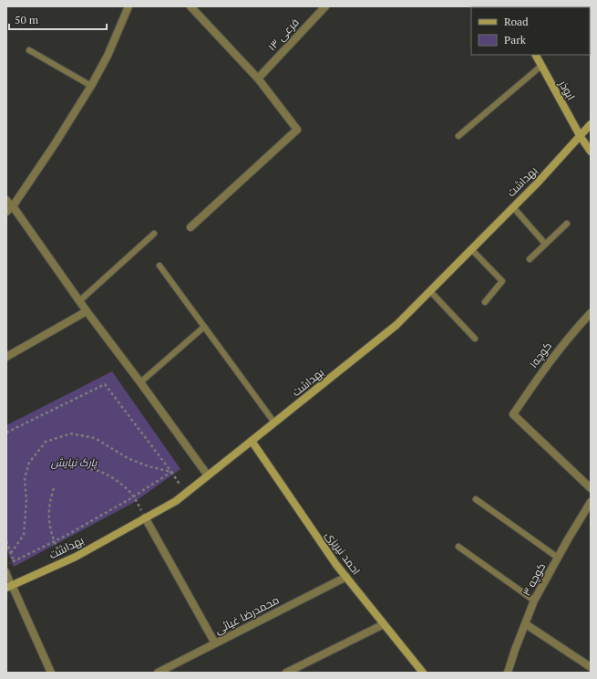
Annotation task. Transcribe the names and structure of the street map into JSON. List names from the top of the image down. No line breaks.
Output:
{"streets":{"street":["فرعی ۱۳","ابوذر","بهداشت","کوچه۱","احمد نیریزی","کوچه ۳","محمدرضا غیاثی"]},"crossings":[["ابوذر","بهداشت"],["بهداشت","احمد نیریزی"],["احمد نیریزی","محمدرضا غیاثی"]],"parks":["پارک نیایش"],"legend":["Road","Park"],"scale_bar":"50 m"}
